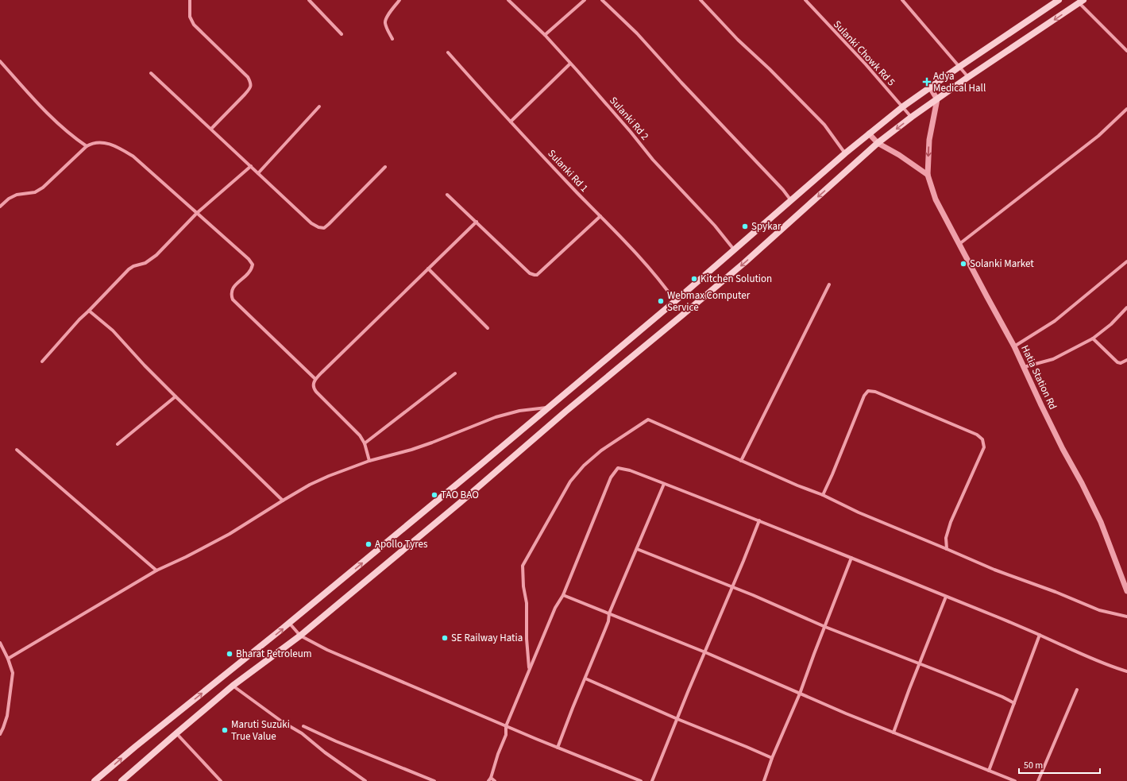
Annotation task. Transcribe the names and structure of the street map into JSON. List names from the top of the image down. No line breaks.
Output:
{"streets":{"street":["Sulanki Chowk Rd 5","Sulanki Rd 2","Sulanki Rd 1","Hatia Station Rd"]},"places":{"health":["Adya Medical Hall"],"other":["Spykar","Solanki Market","Kitchen Solution","Webmax Computer Service","TAO BAO","Apollo Tyres","SE Railway Hatia","Bharat Petroleum","Maruti Suzuki True Value"]},"scale_bar":"50 m"}
